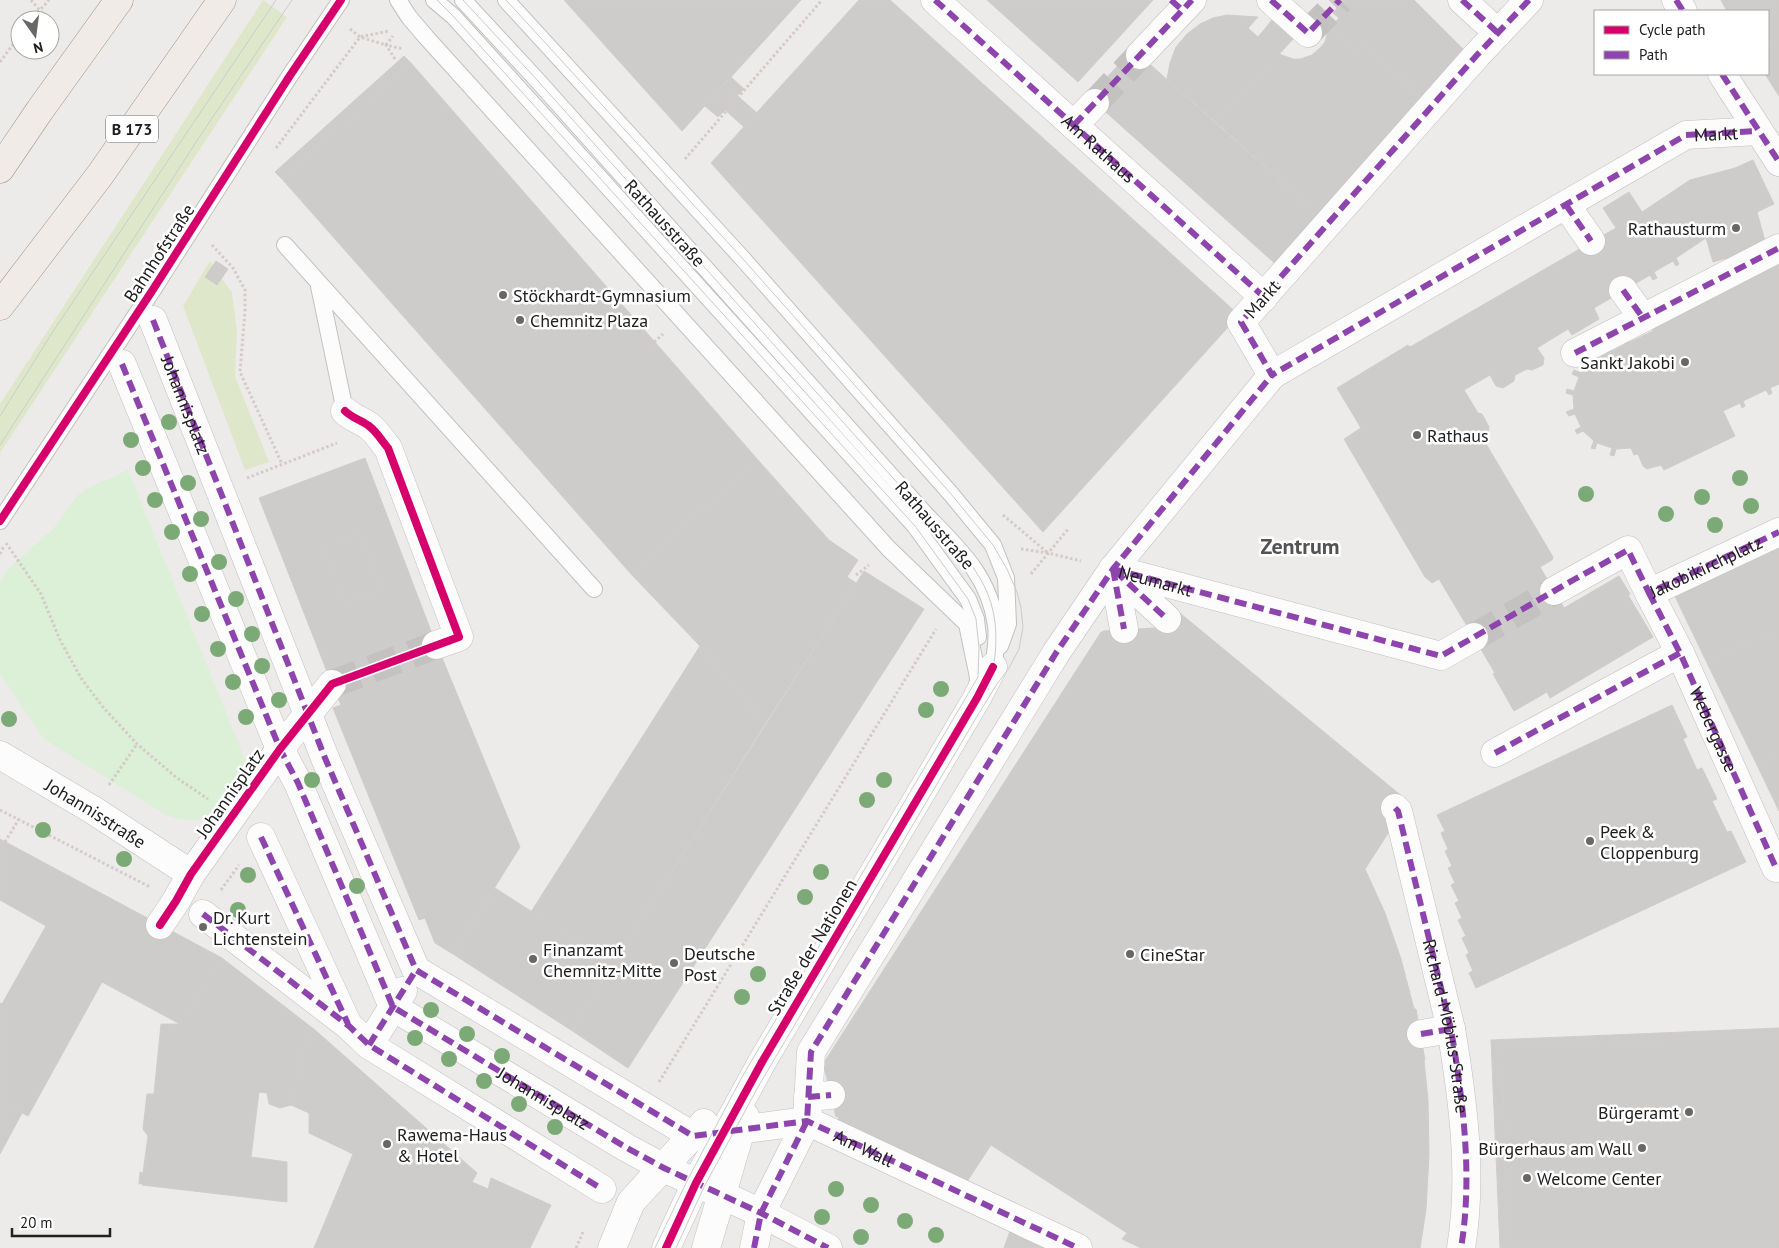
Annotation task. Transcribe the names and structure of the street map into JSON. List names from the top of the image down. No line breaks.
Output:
{"streets":{"main road":["B 173"],"street":["Markt","Am Rathaus","Johannisplatz","Jakobikirchplatz","Neumarkt","Webergasse","Johannisstraße","Straße der Nationen","Richard-Möbius-Straße","Am Wall"],"lane":["Rathausstraße","Bahnhofstraße"]},"crossings":[["Markt","Am Rathaus"],["Markt","Neumarkt"],["Rathausstraße","Straße der Nationen"],["Johannisplatz","Johannisstraße"],["Johannisplatz","Straße der Nationen"],["Jakobikirchplatz","Webergasse"]],"districts":["Zentrum"],"places":["Rathausturm","Stöckhardt-Gymnasium","Chemnitz Plaza","Sankt Jakobi","Rathaus","Peek & Cloppenburg","Dr. Kurt Lichtenstein","CineStar","Finanzamt Chemnitz-Mitte","Deutsche Post","Bürgeramt","Rawema-Haus & Hotel","Bürgerhaus am Wall","Welcome Center"],"legend":["Cycle path","Path"],"scale_bar":"20 m","north":"bottom"}
